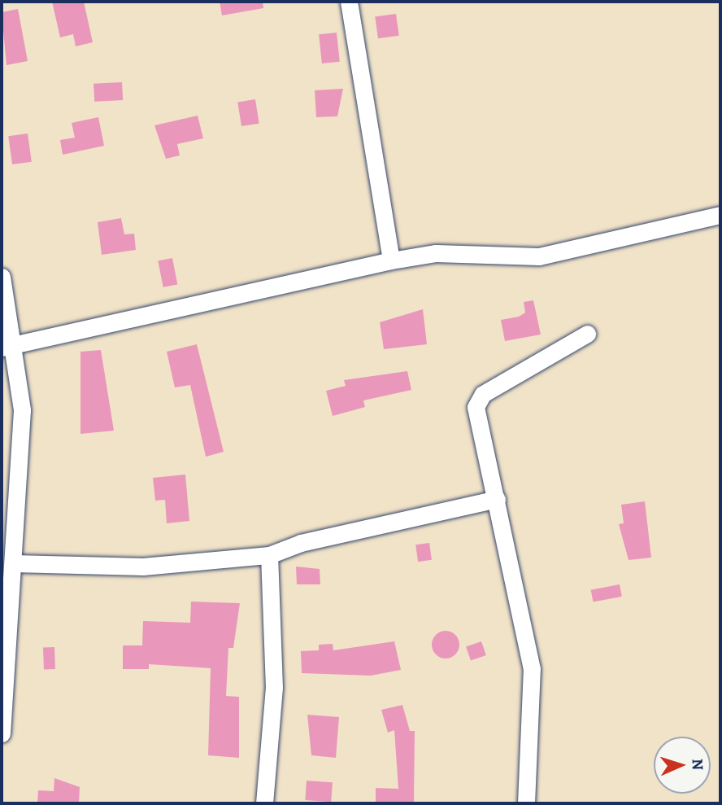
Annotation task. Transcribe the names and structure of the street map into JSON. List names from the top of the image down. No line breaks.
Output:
{"north":"right"}
